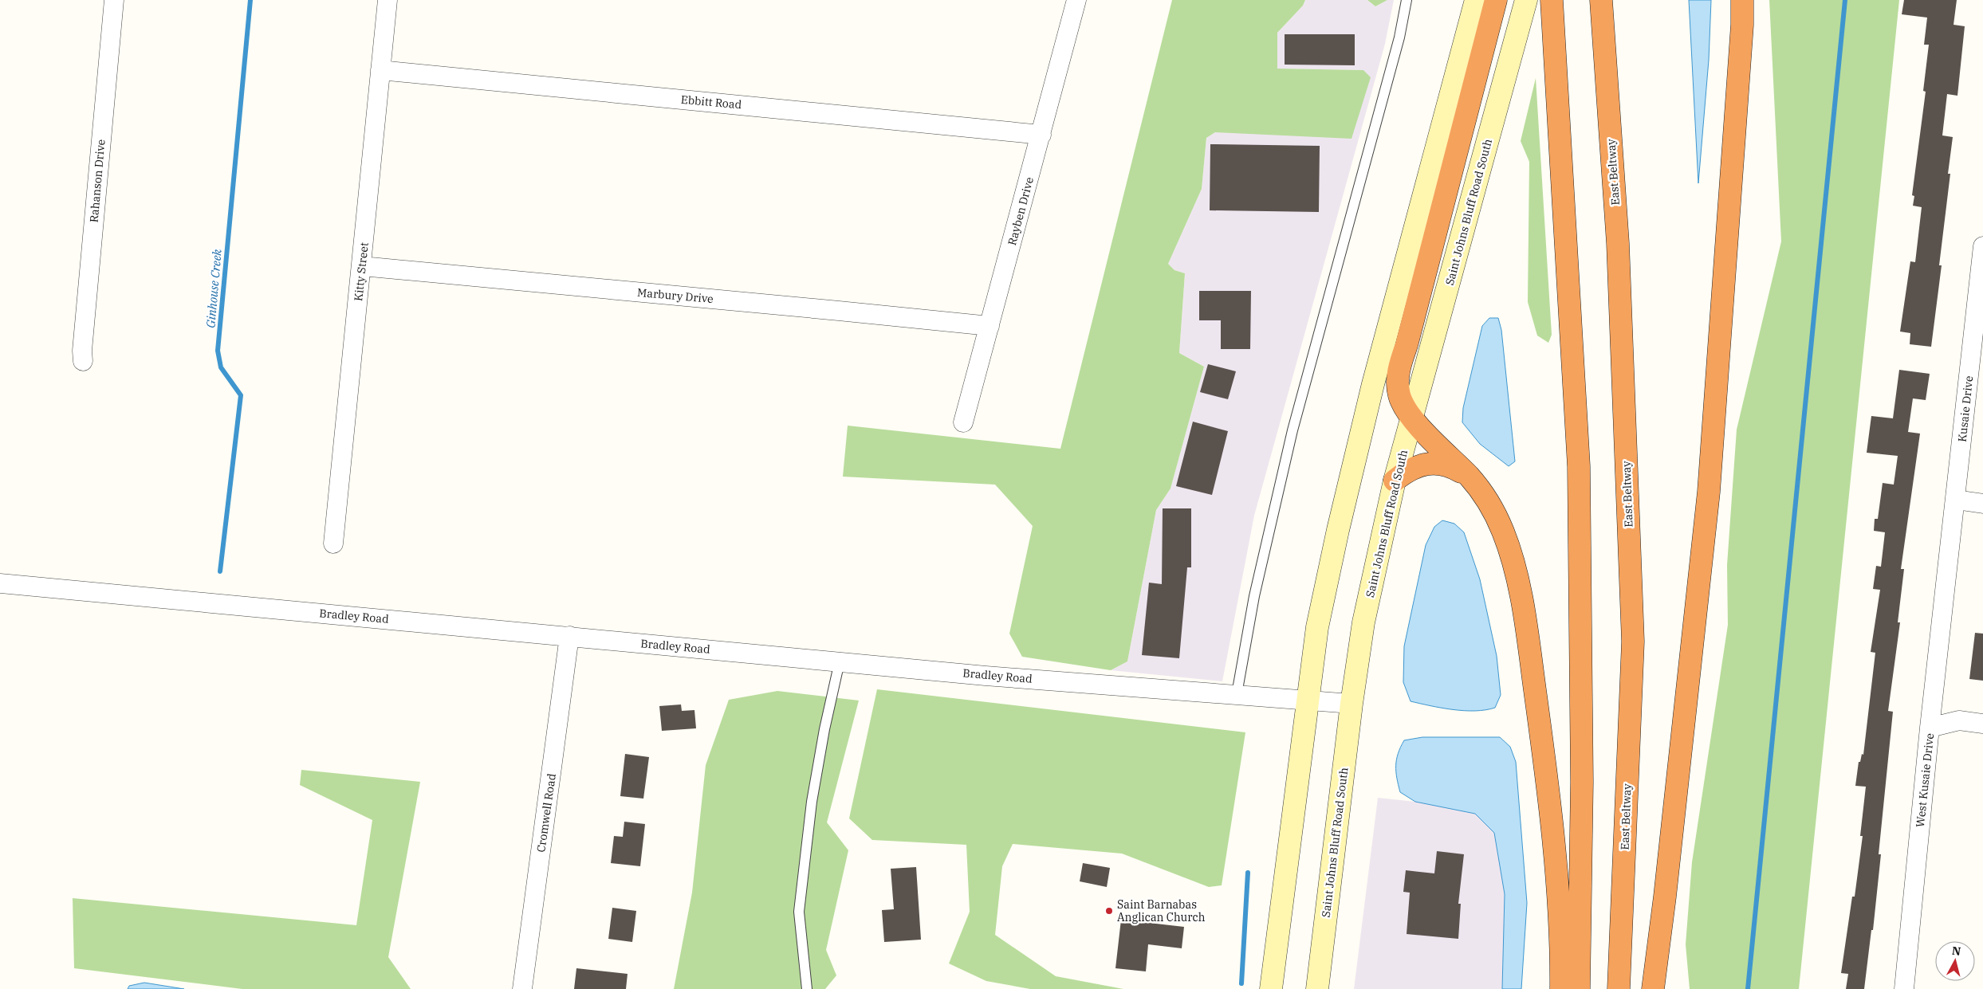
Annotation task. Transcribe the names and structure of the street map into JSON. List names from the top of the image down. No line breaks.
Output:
{"streets":{"highway":["East Beltway"],"main road":["Saint Johns Bluff Road South"],"street":["Ebbitt Road","Rahanson Drive","Rayben Drive","Kitty Street","Marbury Drive","Kusaie Drive","Bradley Road","West Kusaie Drive","Cromwell Road"]},"crossings":[["Ebbitt Road","Rayben Drive"],["Ebbitt Road","Kitty Street"],["Rayben Drive","Marbury Drive"],["Saint Johns Bluff Road South","Bradley Road"],["Kitty Street","Marbury Drive"],["Kusaie Drive","West Kusaie Drive"],["Bradley Road","Cromwell Road"]],"water":["Ginhouse Creek"],"places":["Saint Barnabas Anglican Church"],"north":"top"}
